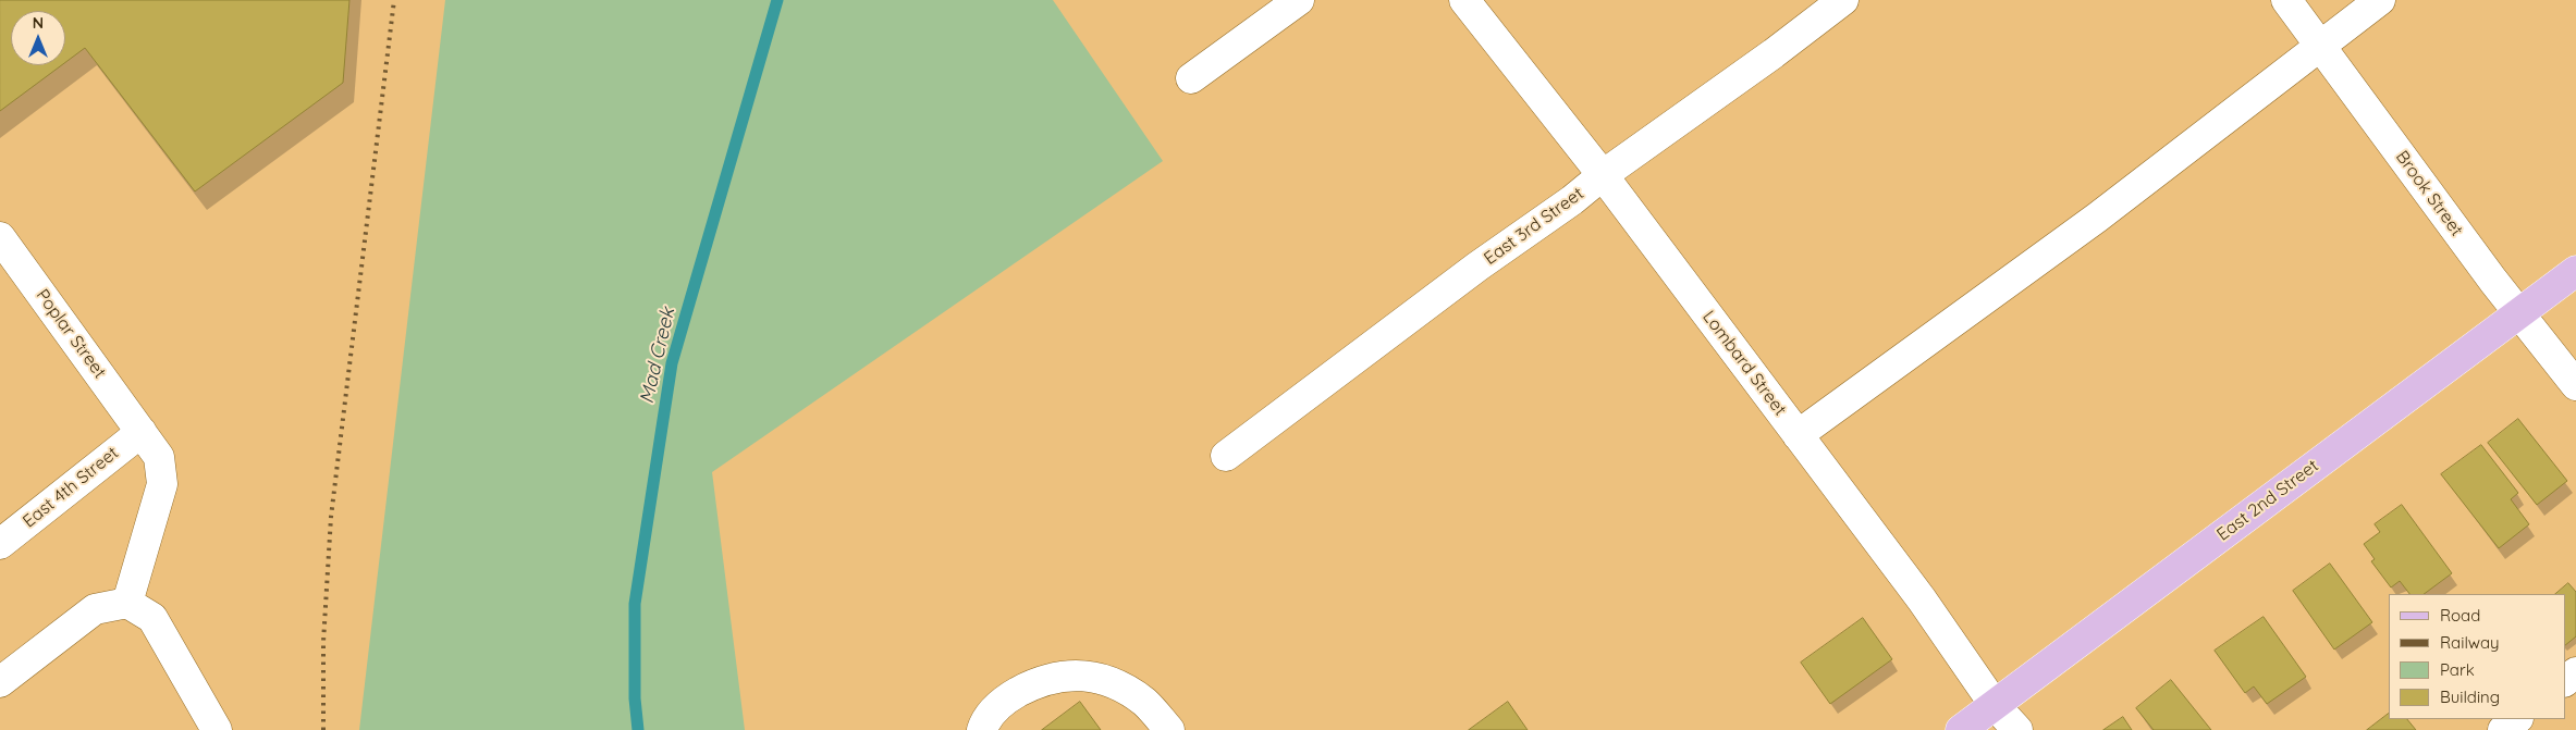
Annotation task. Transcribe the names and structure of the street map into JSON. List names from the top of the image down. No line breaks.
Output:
{"streets":{"main road":["East 2nd Street"],"street":["Brook Street","East 3rd Street","Poplar Street","Lombard Street","East 4th Street"]},"crossings":[["Brook Street","East 2nd Street"],["East 3rd Street","Lombard Street"],["Poplar Street","East 4th Street"],["Lombard Street","East 2nd Street"]],"water":["Mad Creek"],"legend":["Road","Railway","Park","Building"],"north":"top"}
